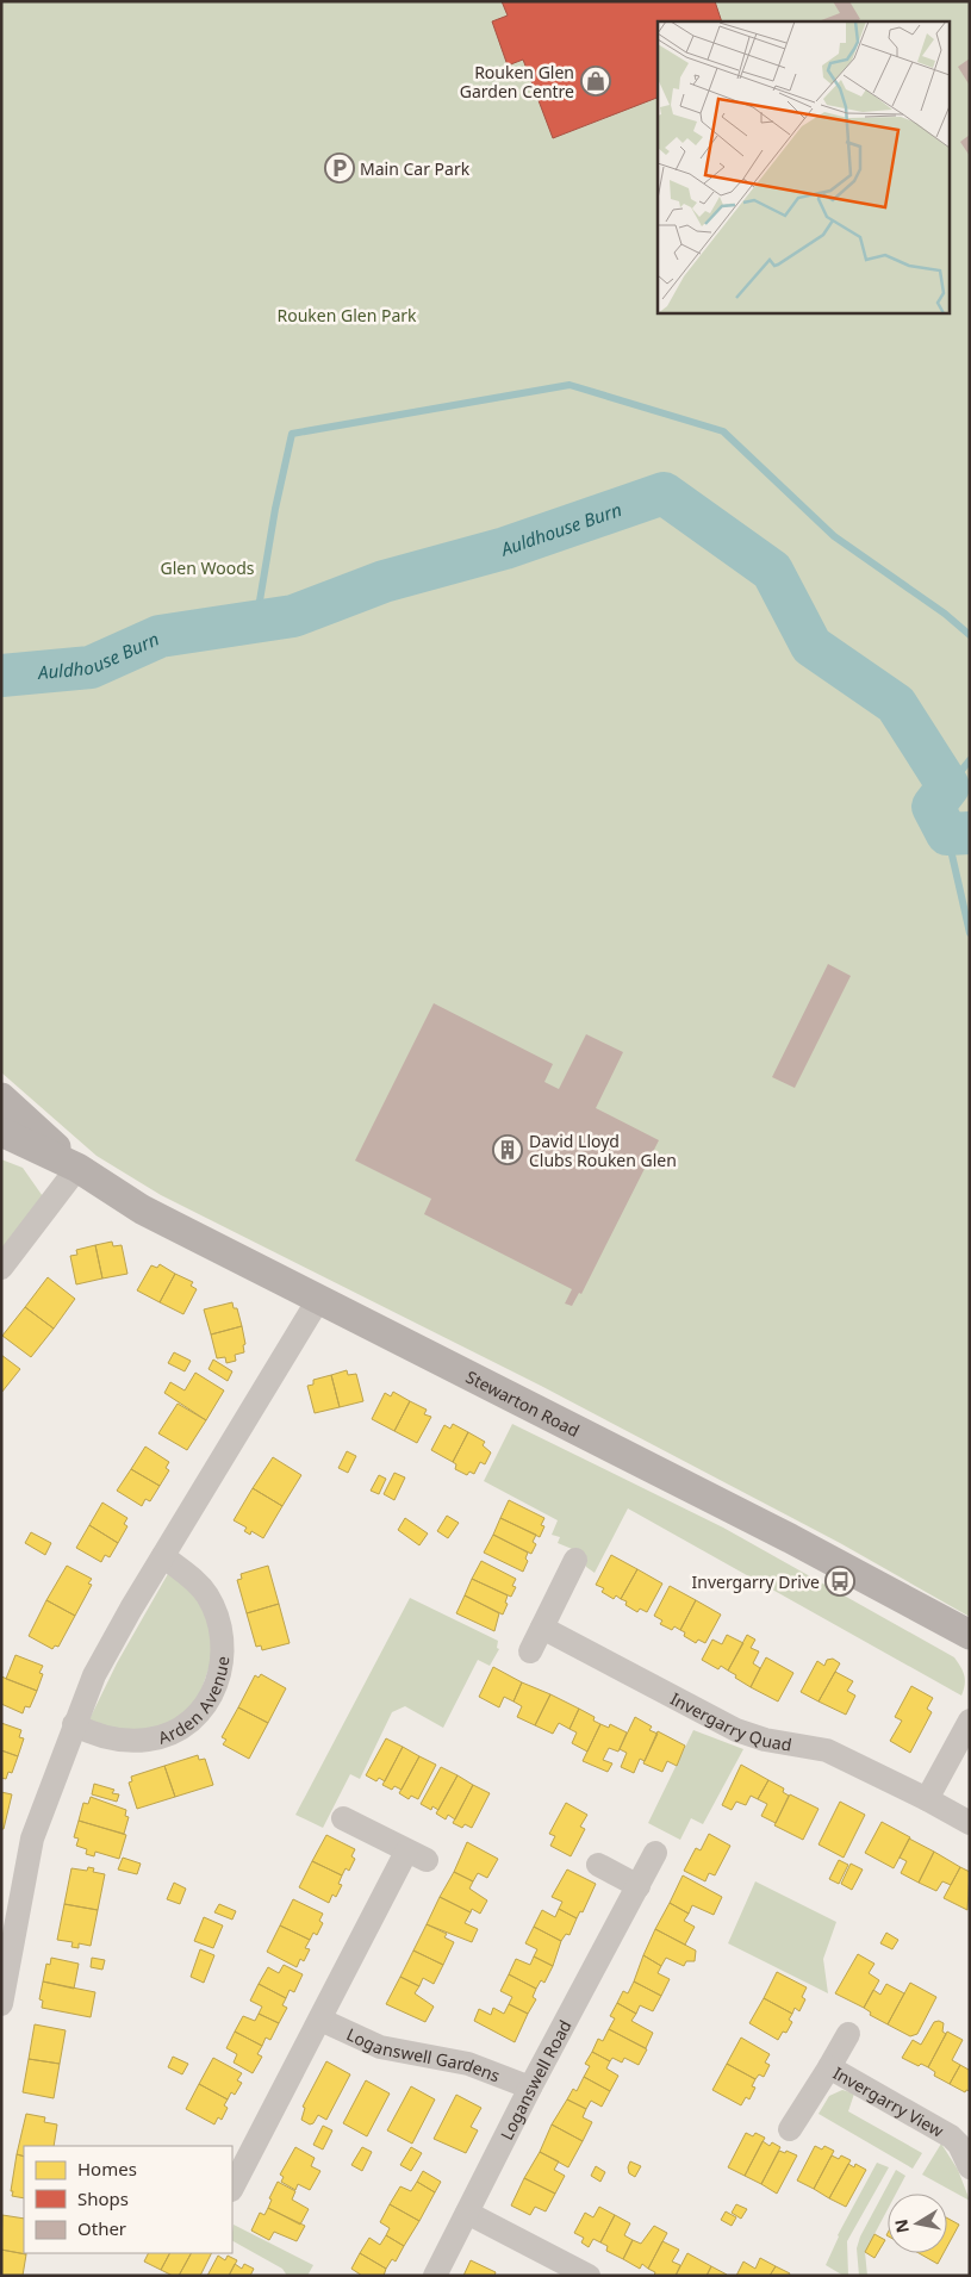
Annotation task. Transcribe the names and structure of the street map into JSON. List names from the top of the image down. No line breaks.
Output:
{"streets":{"main road":["Stewarton Road"],"street":["Arden Avenue","Invergarry Quad","Loganswell Gardens","Loganswell Road","Invergarry View"]},"crossings":[["Loganswell Gardens","Loganswell Road"]],"water":["Auldhouse Burn"],"parks":["Rouken Glen Park","Glen Woods"],"places":{"shop":["Rouken Glen Garden Centre"],"parking":["Main Car Park"],"building":["David Lloyd Clubs Rouken Glen"],"bus stop":["Invergarry Drive"]},"legend":["Homes","Shops","Other"],"north":"left"}
